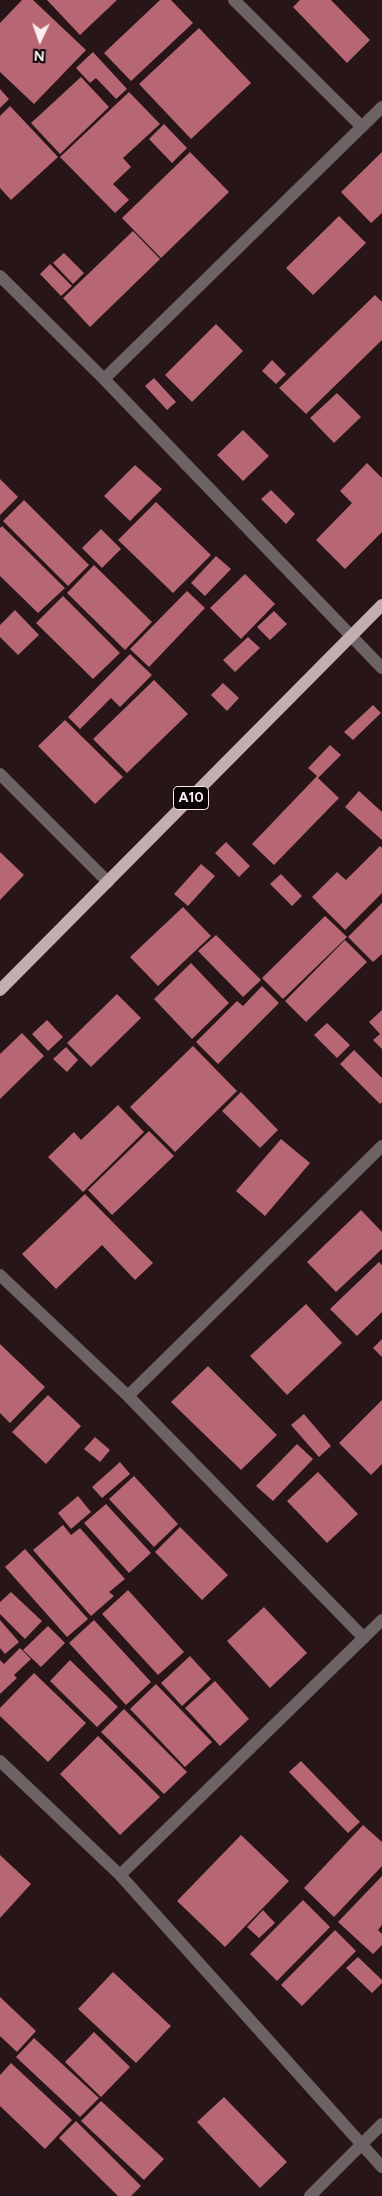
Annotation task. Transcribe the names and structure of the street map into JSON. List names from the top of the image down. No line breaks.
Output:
{"streets":{"main road":["A10"]},"north":"bottom"}
